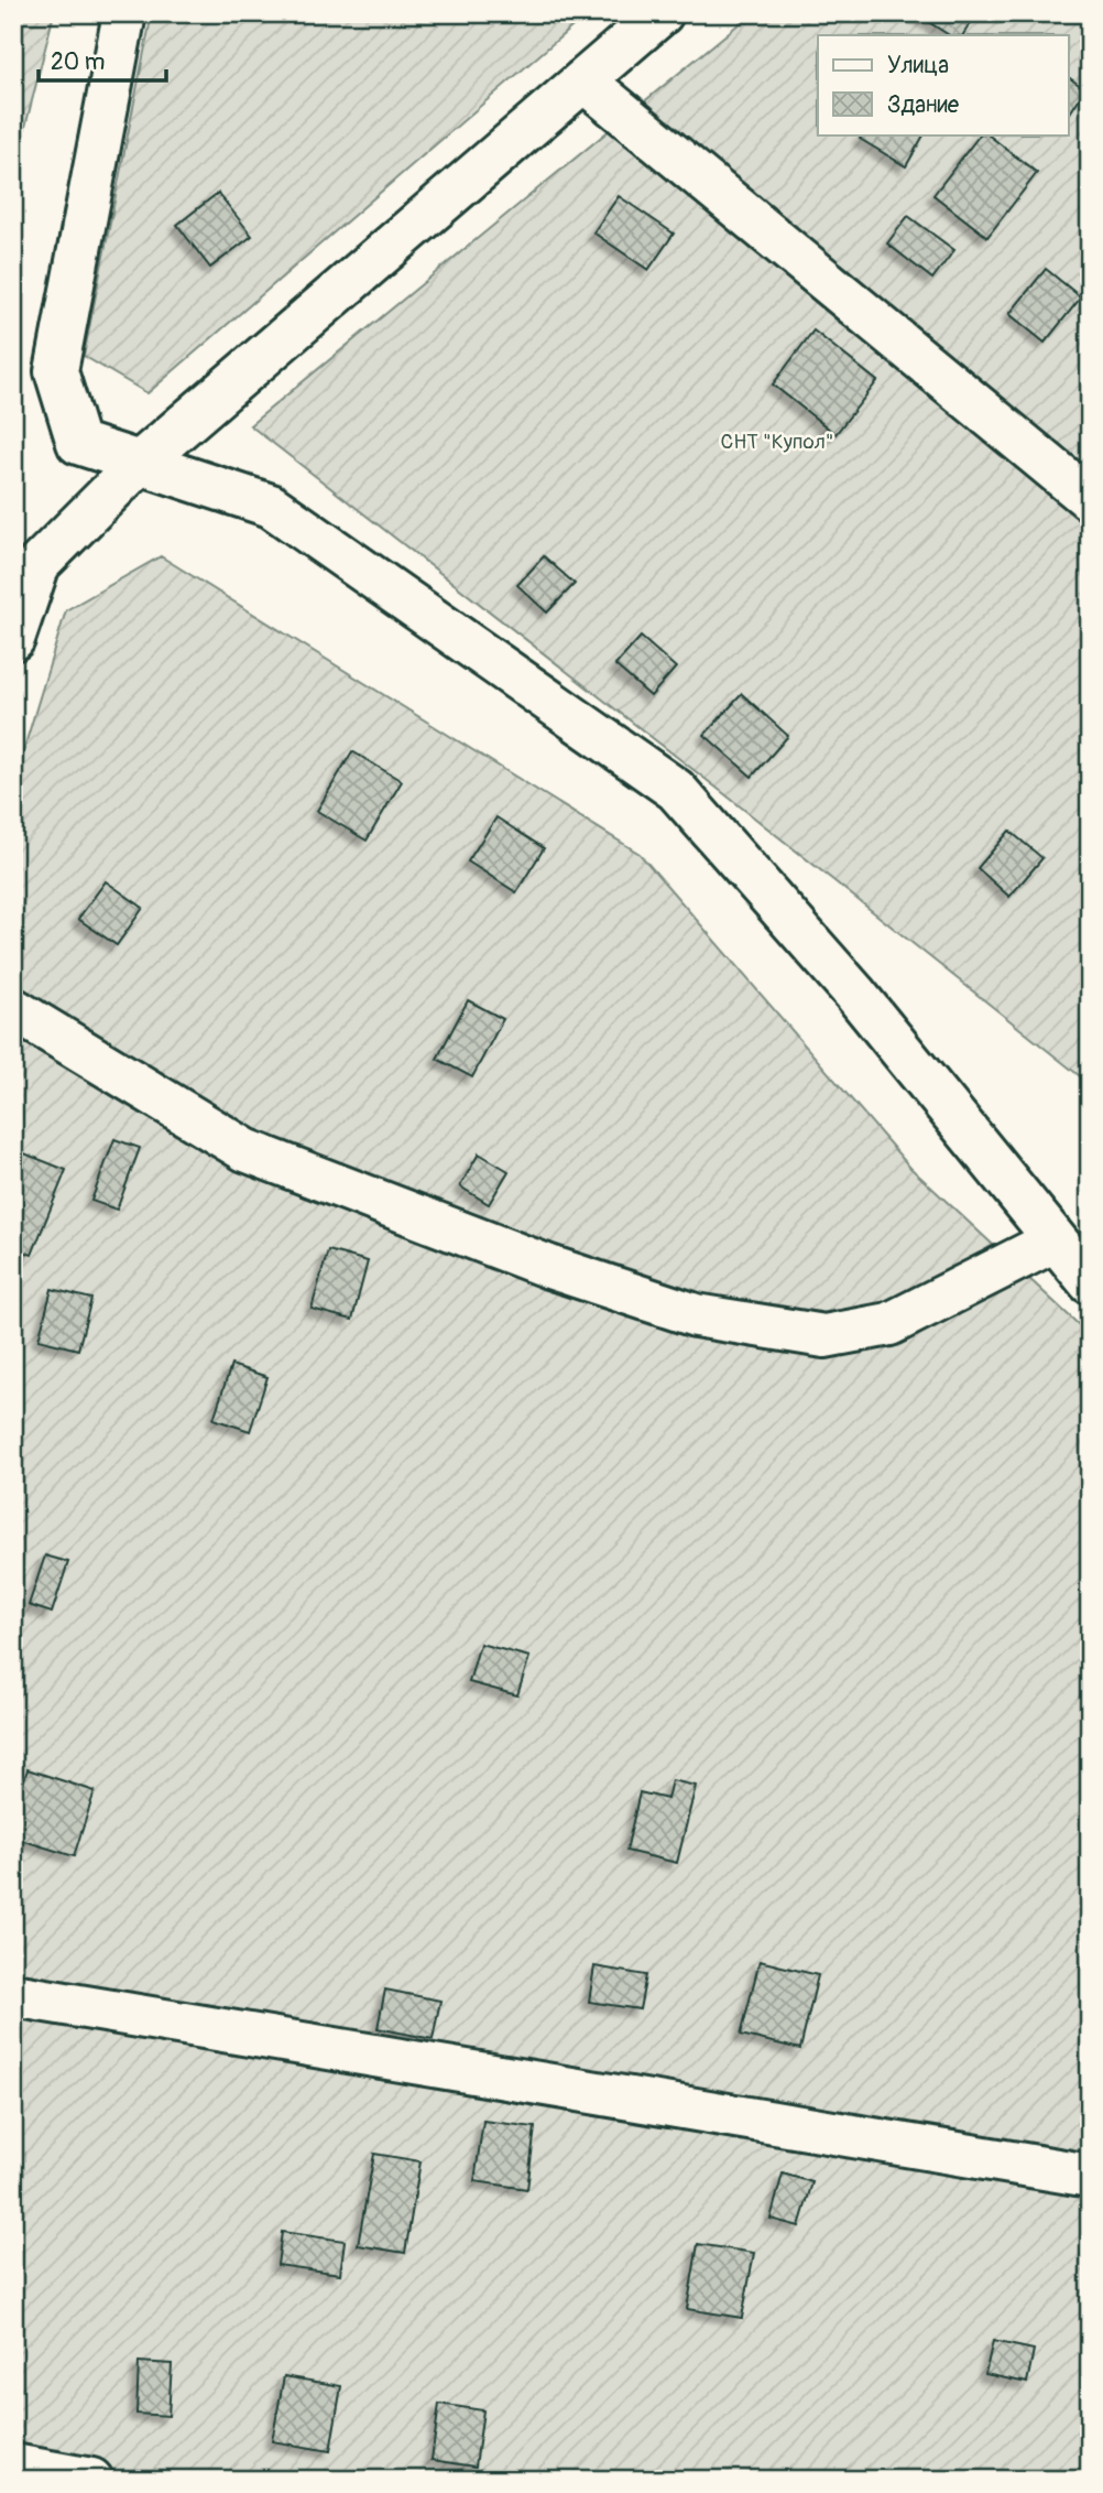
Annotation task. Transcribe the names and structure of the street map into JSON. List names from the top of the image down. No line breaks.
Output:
{"parks":["СНТ \"Купол\""],"legend":["Улица","Здание"],"scale_bar":"20 m"}
